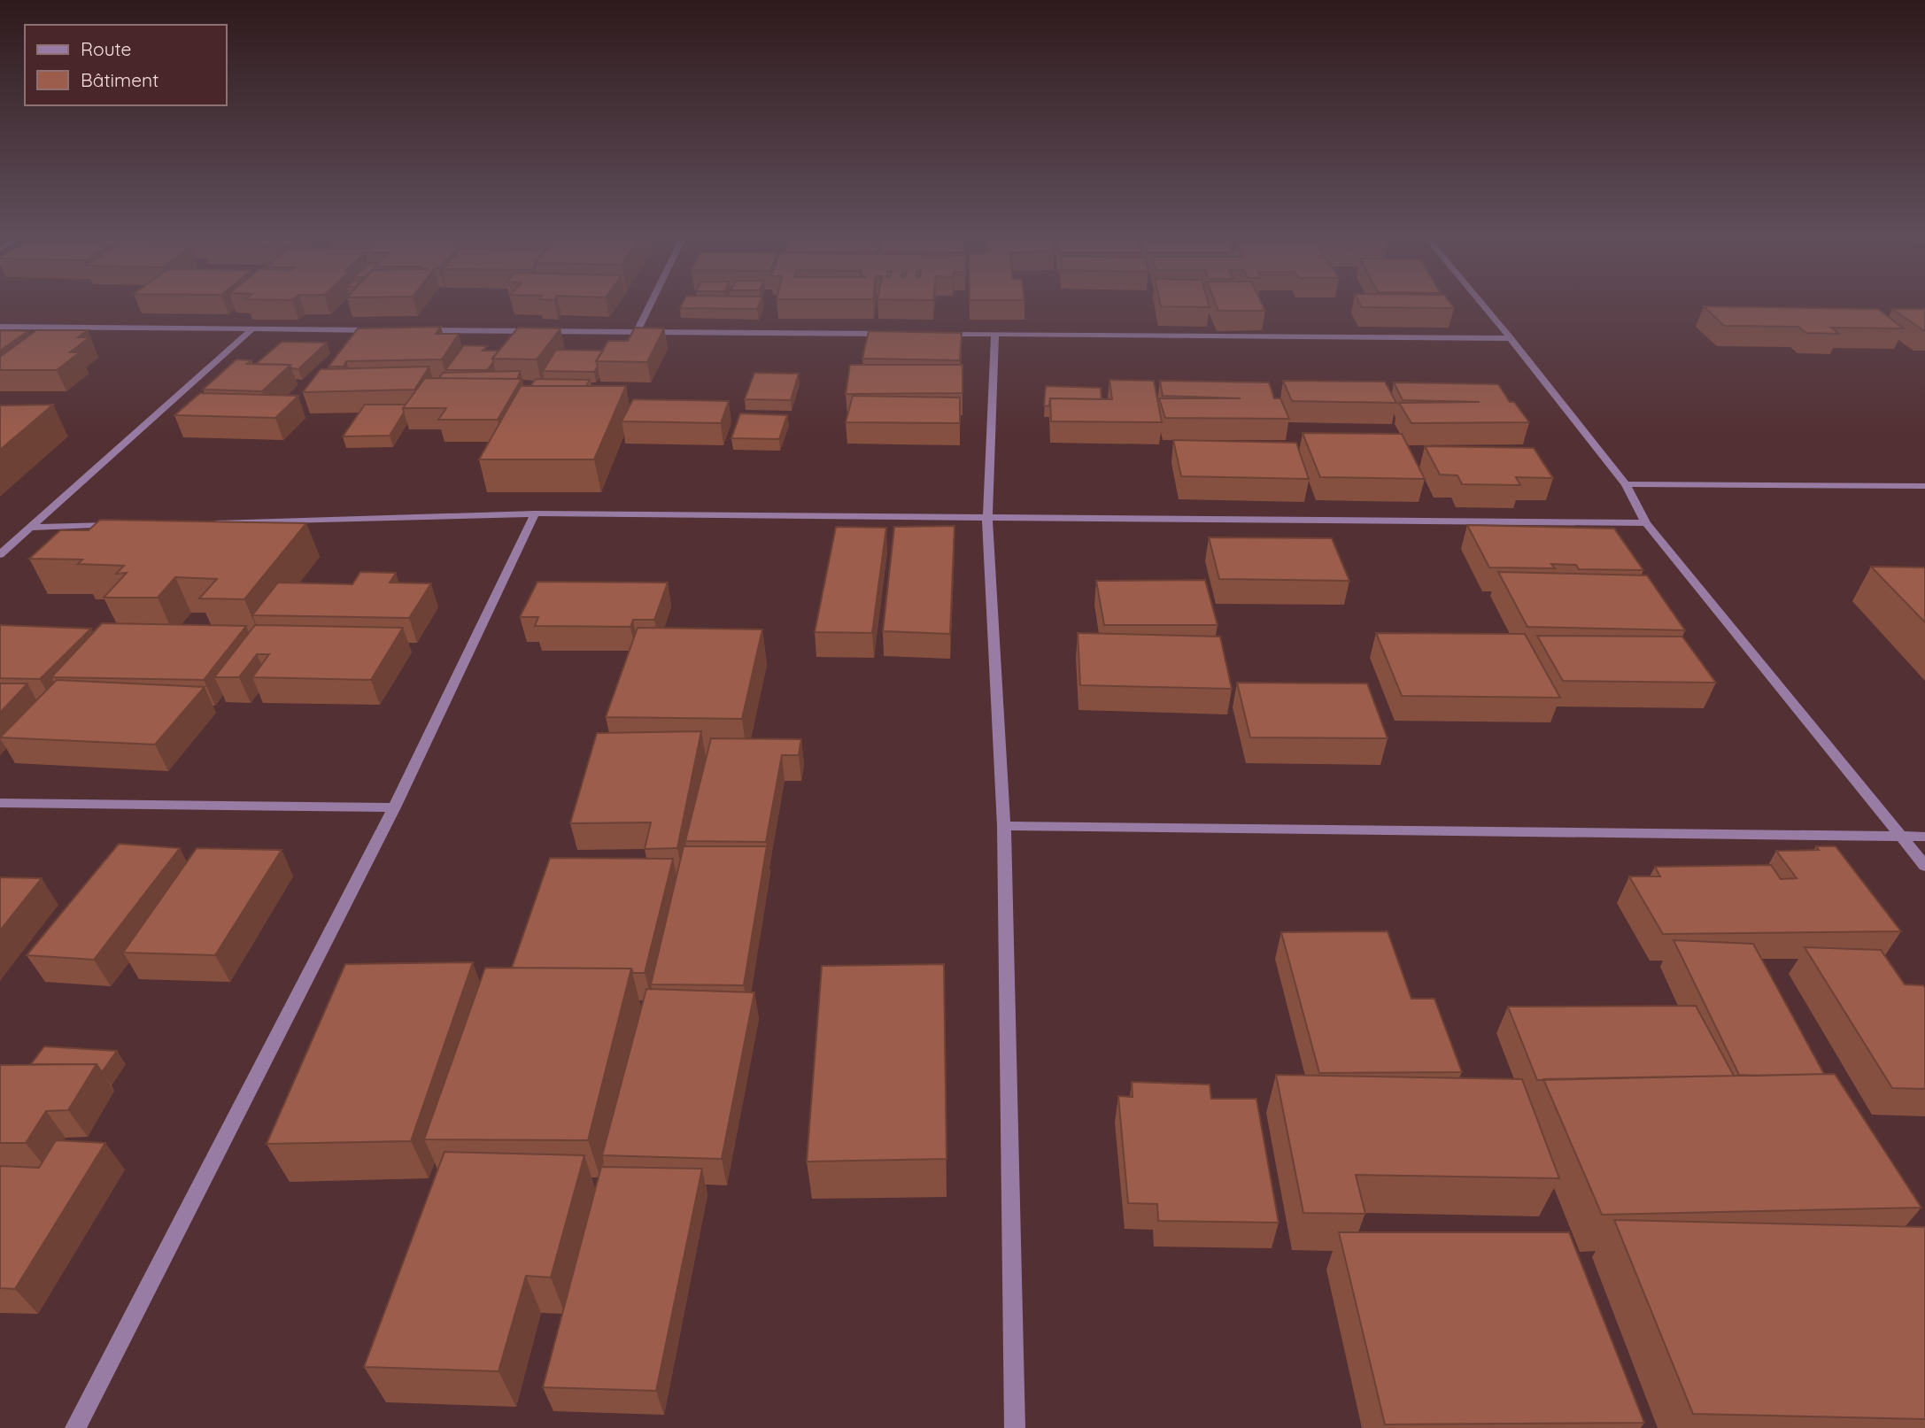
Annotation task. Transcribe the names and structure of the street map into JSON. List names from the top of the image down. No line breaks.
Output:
{"legend":["Route","Bâtiment"]}
